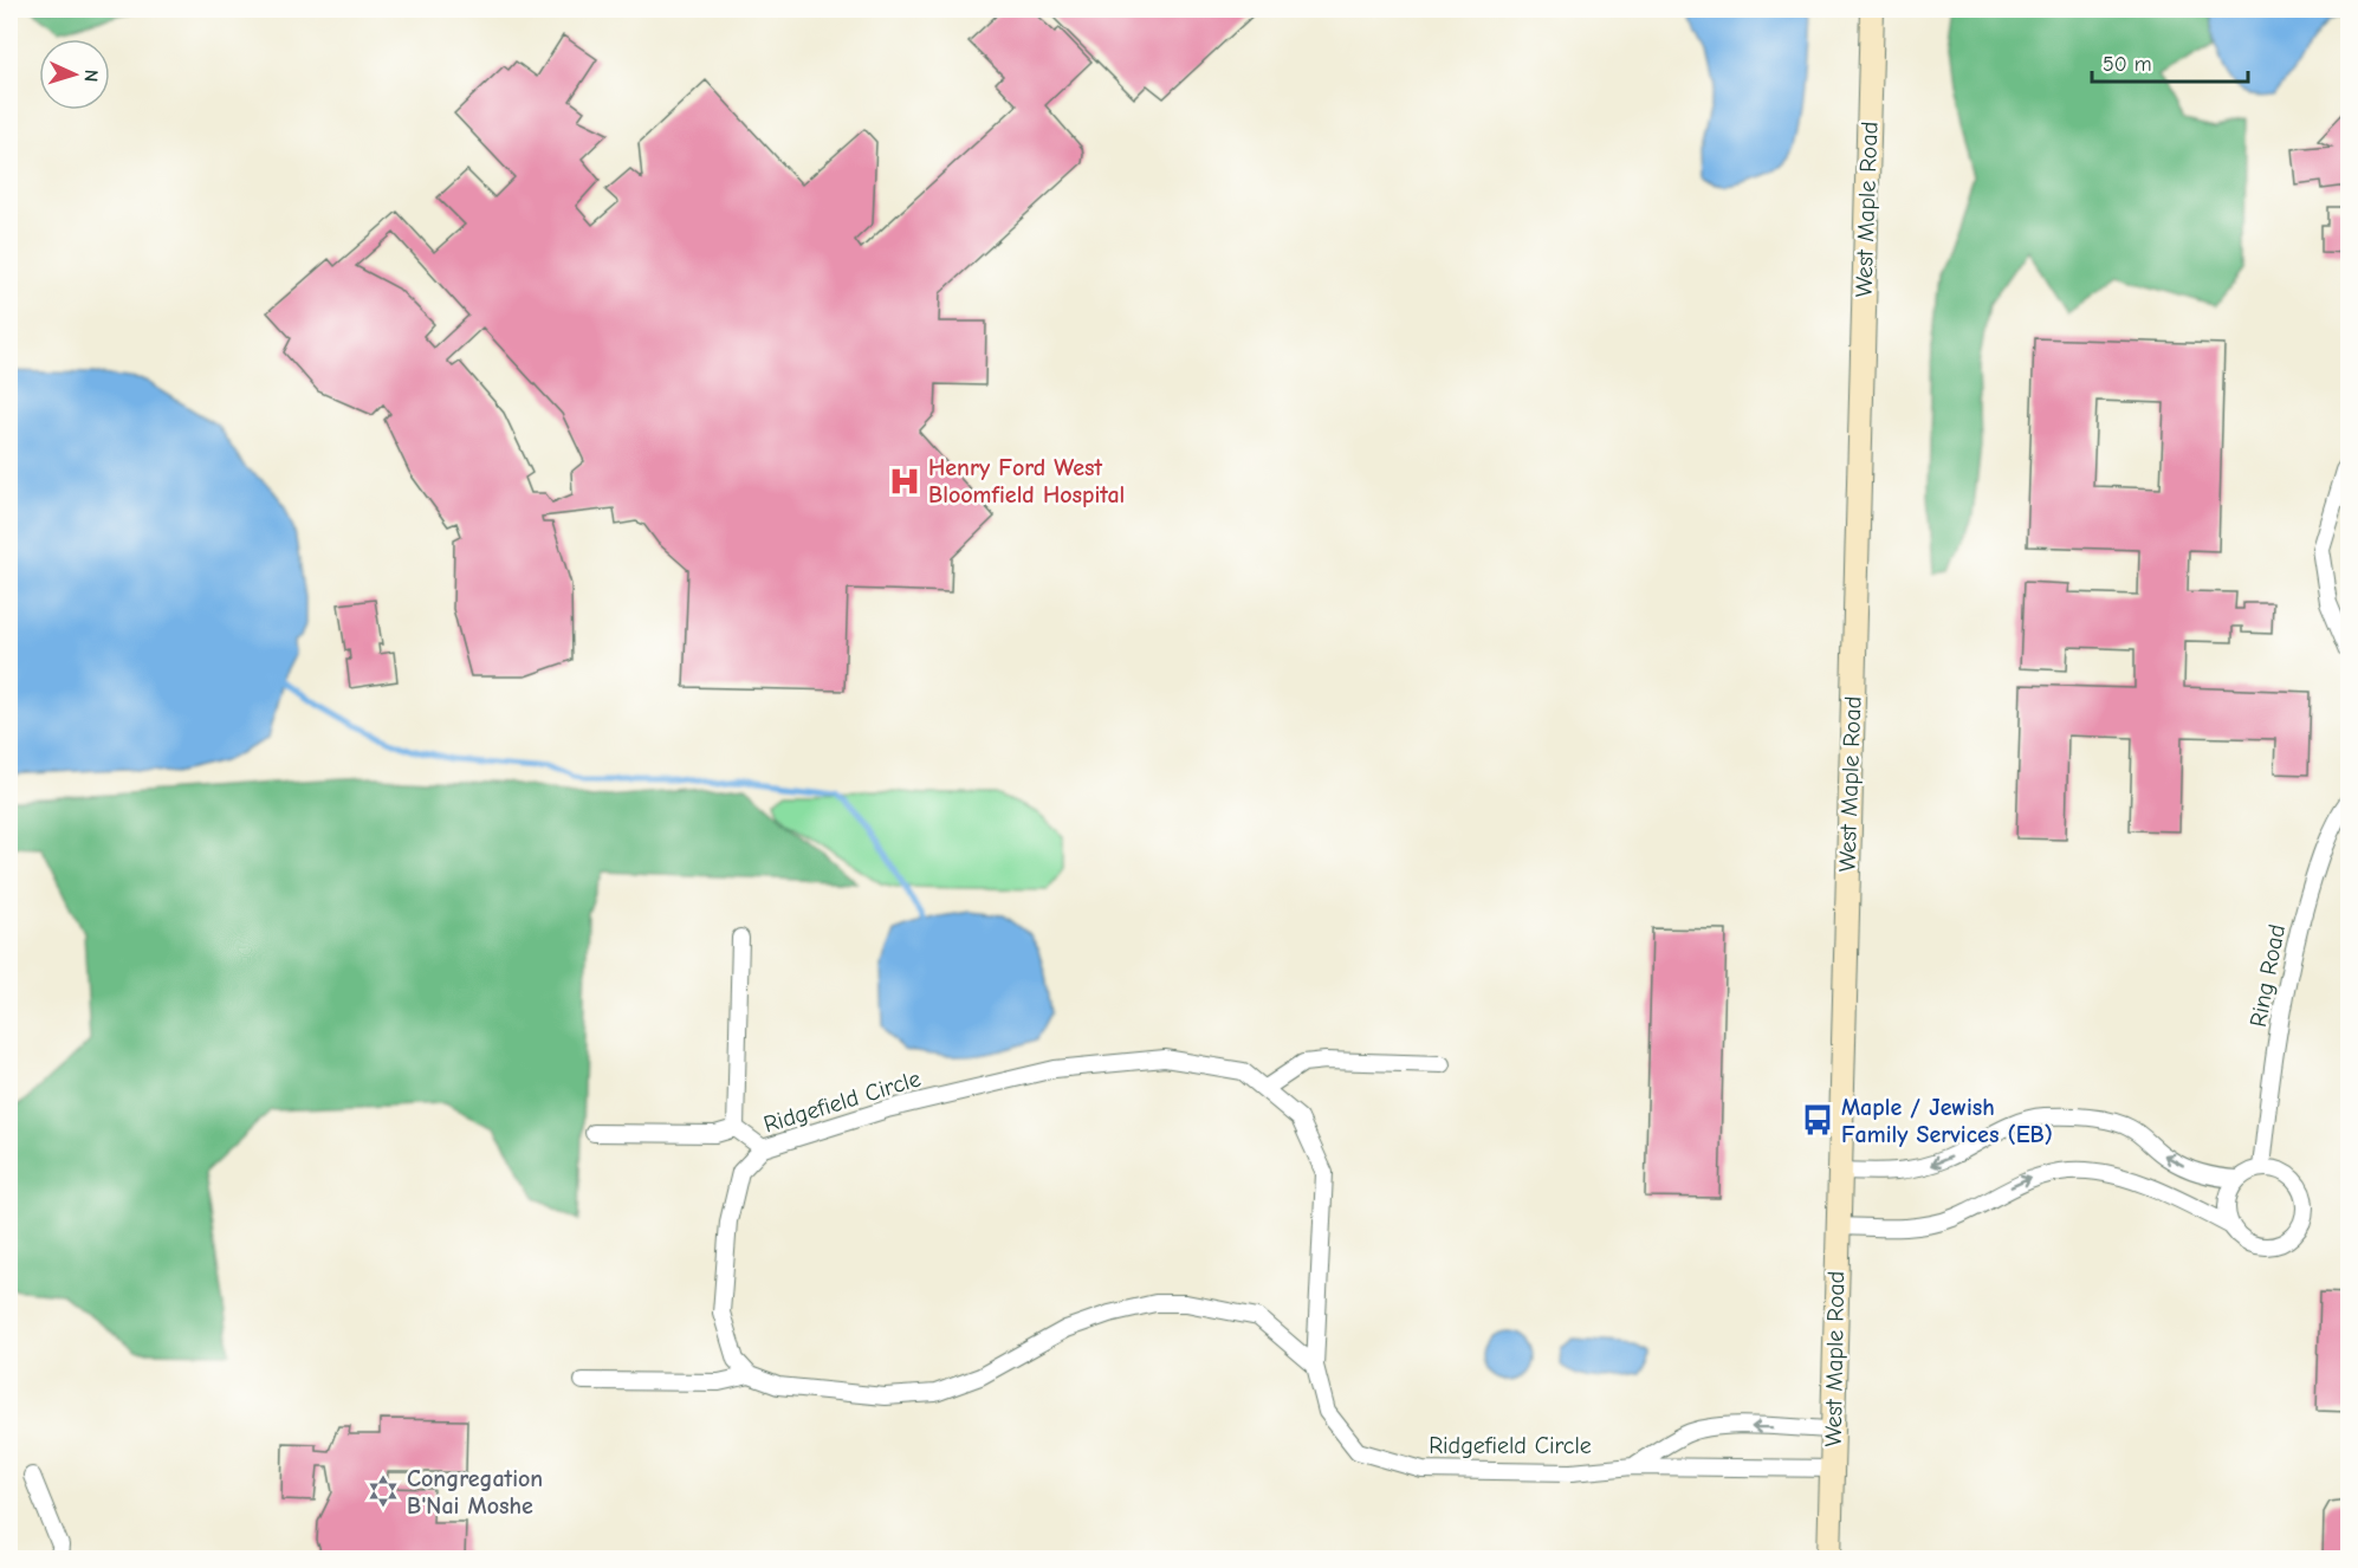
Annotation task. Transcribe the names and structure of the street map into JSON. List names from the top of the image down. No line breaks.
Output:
{"streets":{"main road":["West Maple Road"],"street":["Ring Road","Ridgefield Circle"]},"crossings":[["West Maple Road","Ridgefield Circle"]],"places":{"hospital":["Henry Ford West Bloomfield Hospital"],"bus stop":["Maple / Jewish Family Services (EB)"],"synagogue":["Congregation B'Nai Moshe"]},"scale_bar":"50 m","north":"right"}
